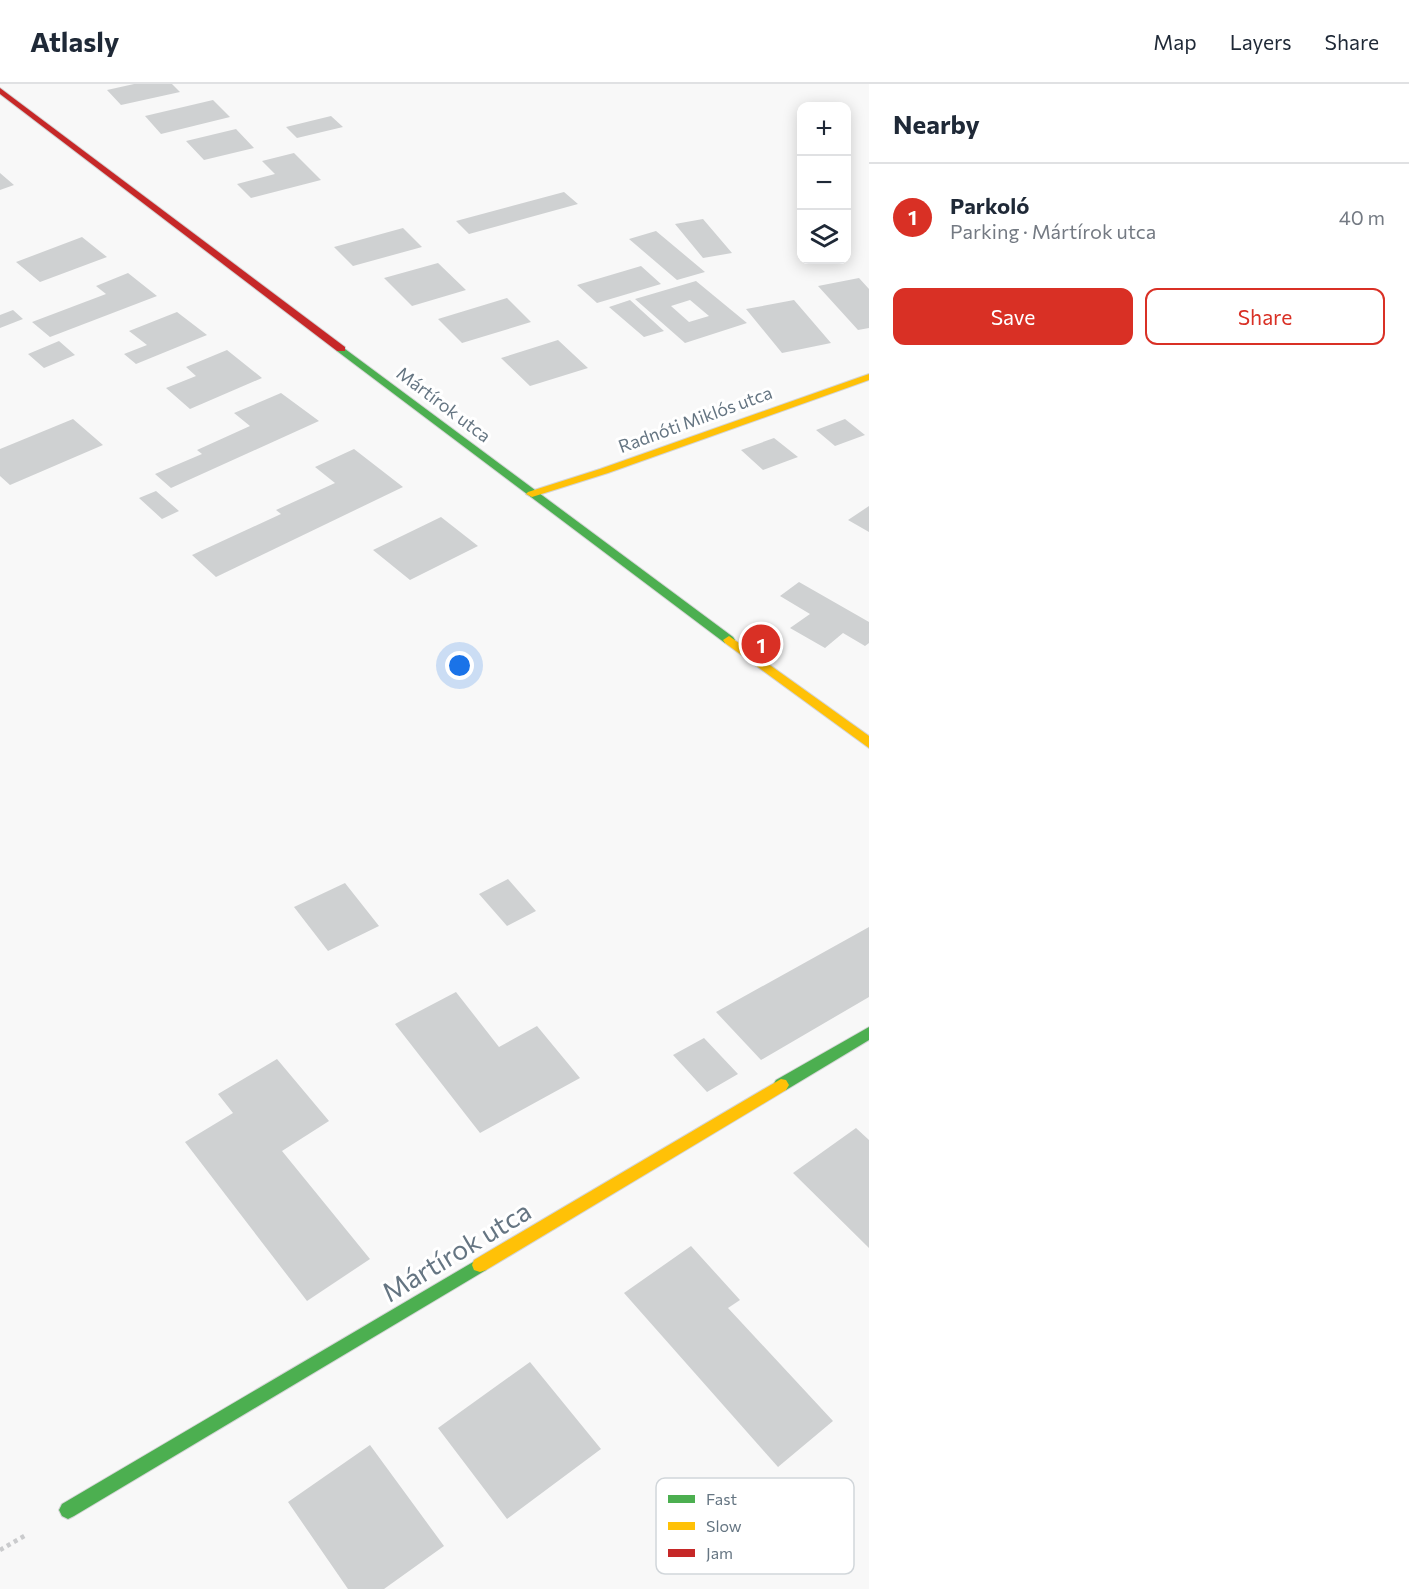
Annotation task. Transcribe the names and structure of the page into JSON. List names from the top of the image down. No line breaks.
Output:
{"streets":{"main road":["Mártírok utca","Radnóti Miklós utca"]},"crossings":[["Mártírok utca","Radnóti Miklós utca"]],"legend":["Fast","Slow","Jam"],"page":{"header":"Atlasly","nav":["Map","Layers","Share"],"heading":"Nearby","map_buttons":["+","−"],"list":[{"mark":"1","name":"Parkoló","note":"Parking · Mártírok utca","value":"40 m"}],"buttons":["Save","Share"],"pins":"1"}}
